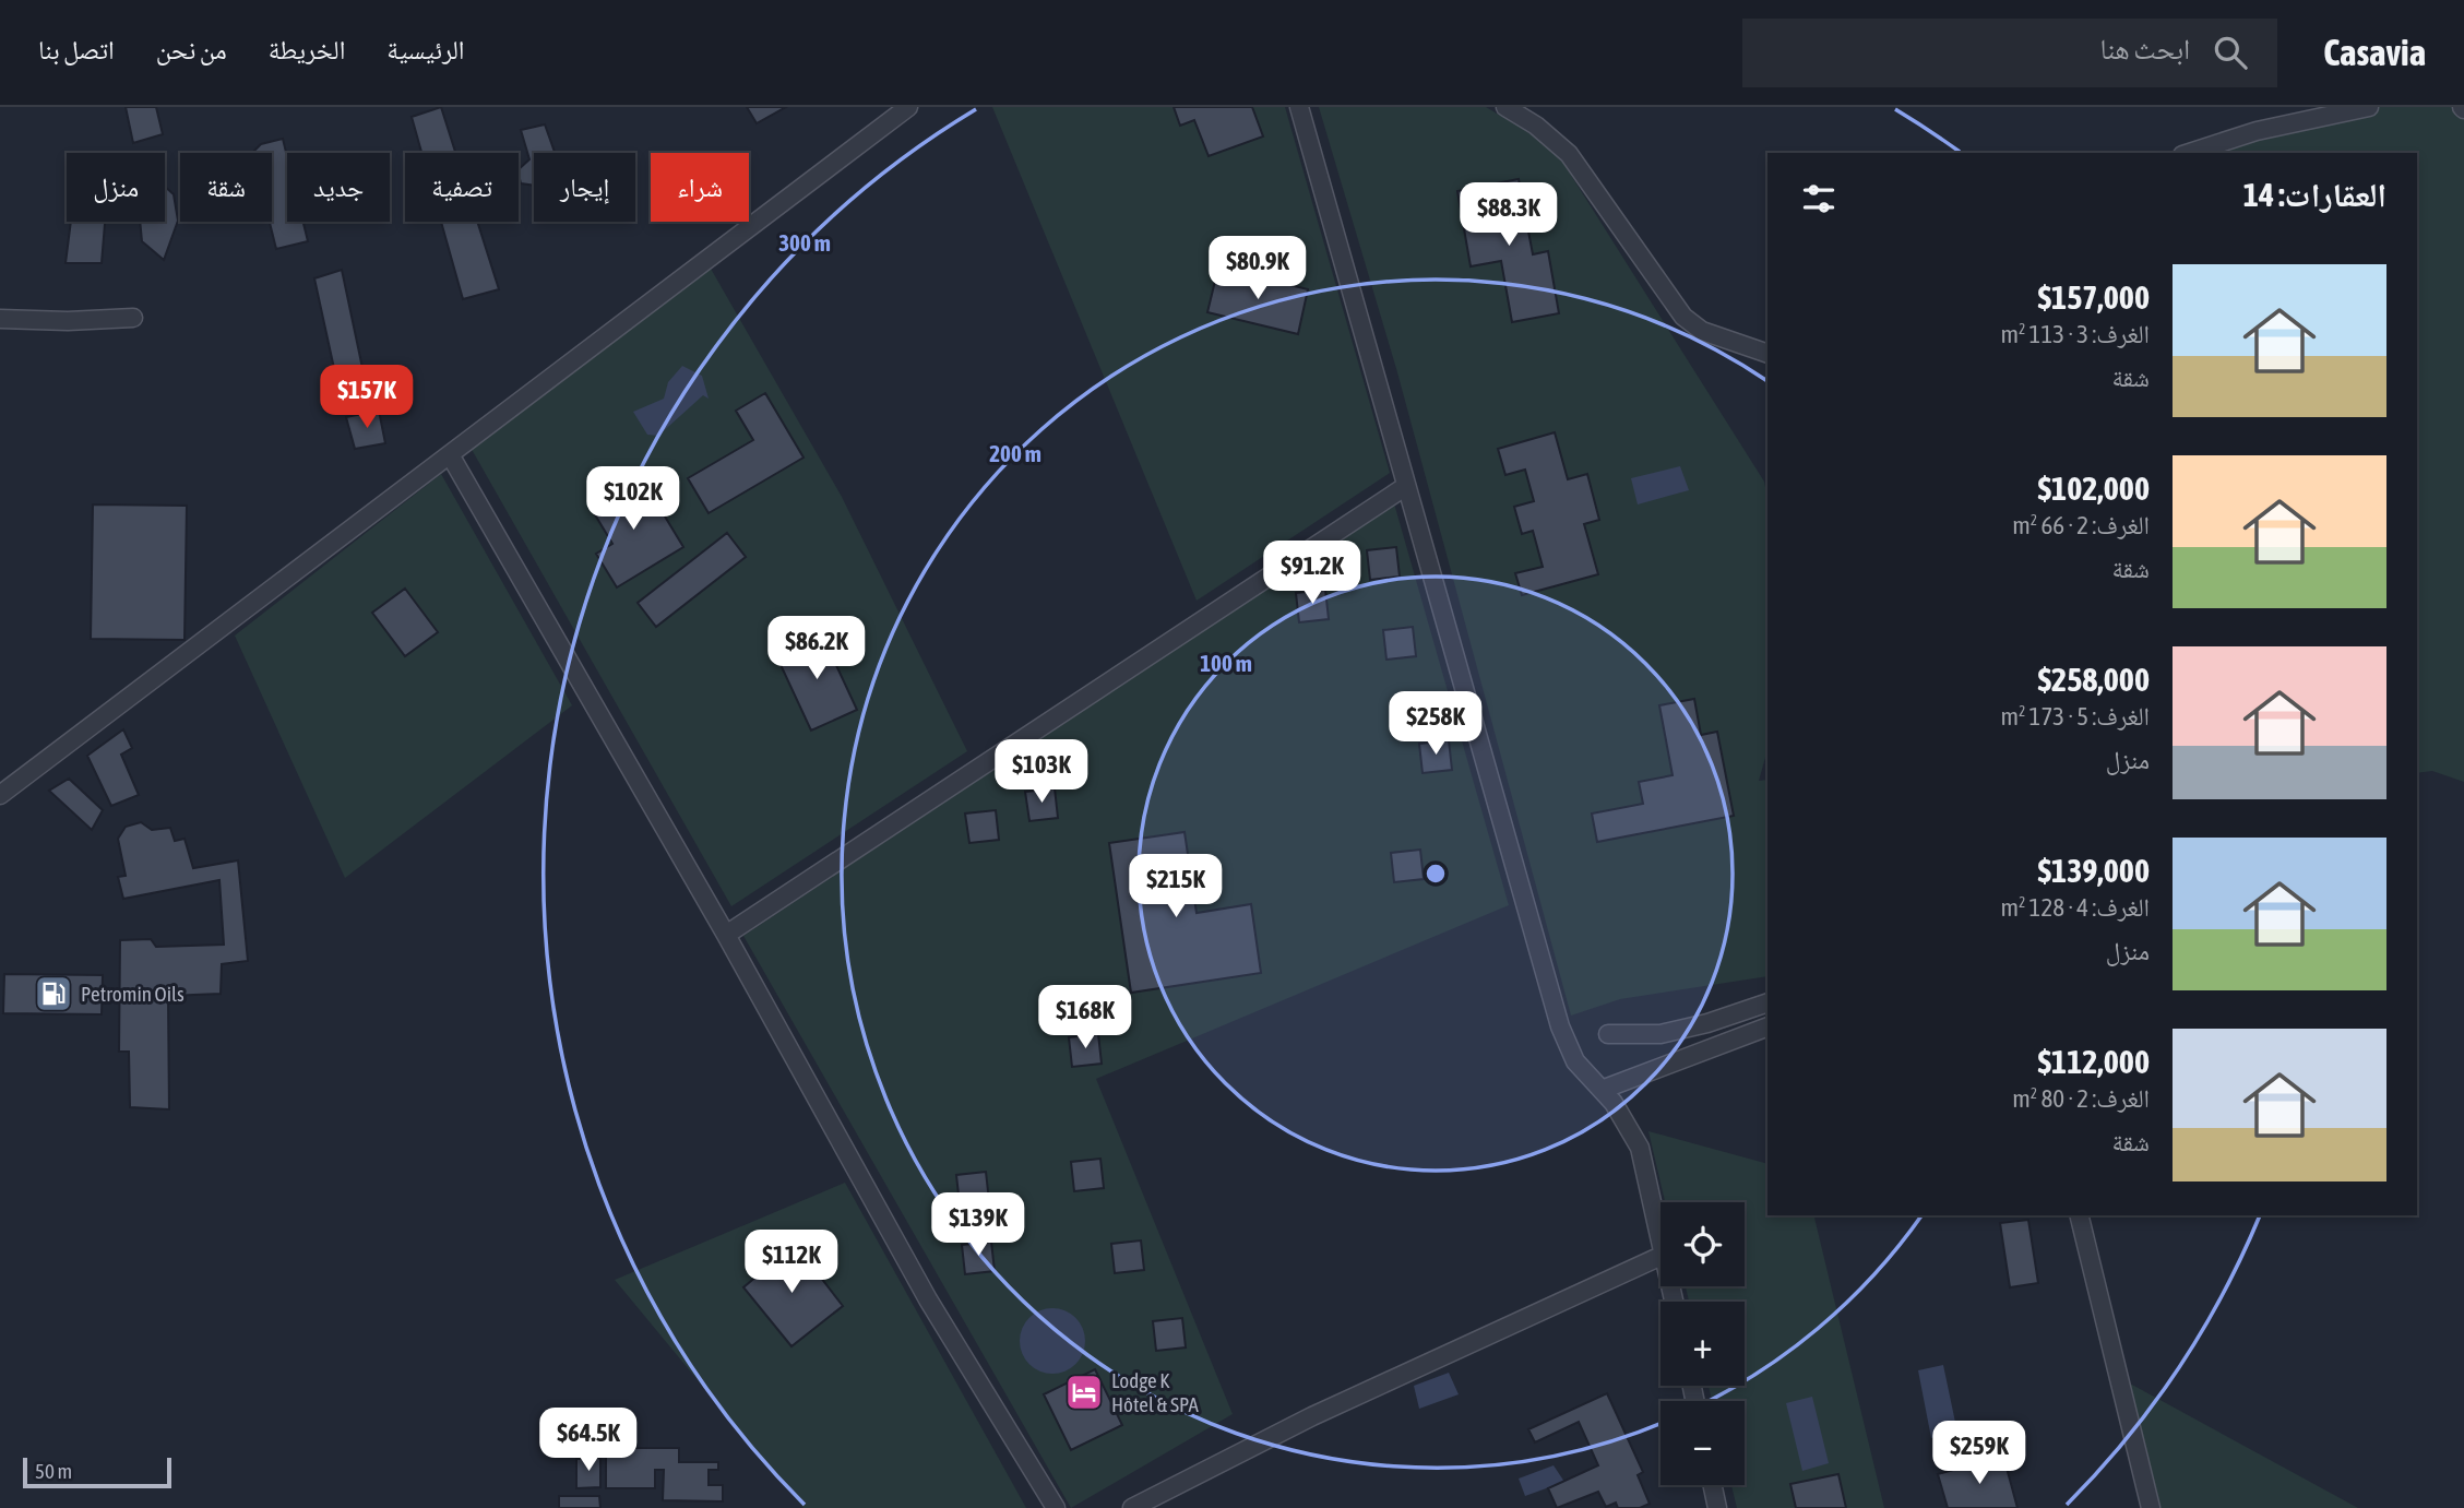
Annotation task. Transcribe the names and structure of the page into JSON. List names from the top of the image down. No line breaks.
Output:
{"places":{"fuel station":["Petromin Oils"],"hotel":["Lodge K Hôtel & SPA"]},"scale_bar":"50 m","page":{"header":"Casavia","search":"ابحث هنا","nav":["الرئيسية","الخريطة","من نحن","اتصل بنا"],"chip":["شراء","إيجار","تصفية","جديد","شقة","منزل"],"heading":"العقارات: 14","price":["$88.3K","$80.9K","$157K","$102K","$91.2K","$86.2K","$258K","$103K","$215K","$168K","$139K","$112K","$64.5K","$259K"],"list":[{"name":"$157,000","note":"الغرف: 3 · 113 m² · شقة"},{"name":"$102,000","note":"الغرف: 2 · 66 m² · شقة"},{"name":"$258,000","note":"الغرف: 5 · 173 m² · منزل"},{"name":"$139,000","note":"الغرف: 4 · 128 m² · منزل"},{"name":"$112,000","note":"الغرف: 2 · 80 m² · شقة"}],"map_buttons":["+","−"],"scale":"50 m"},"rings":["300 m","200 m","100 m"]}
